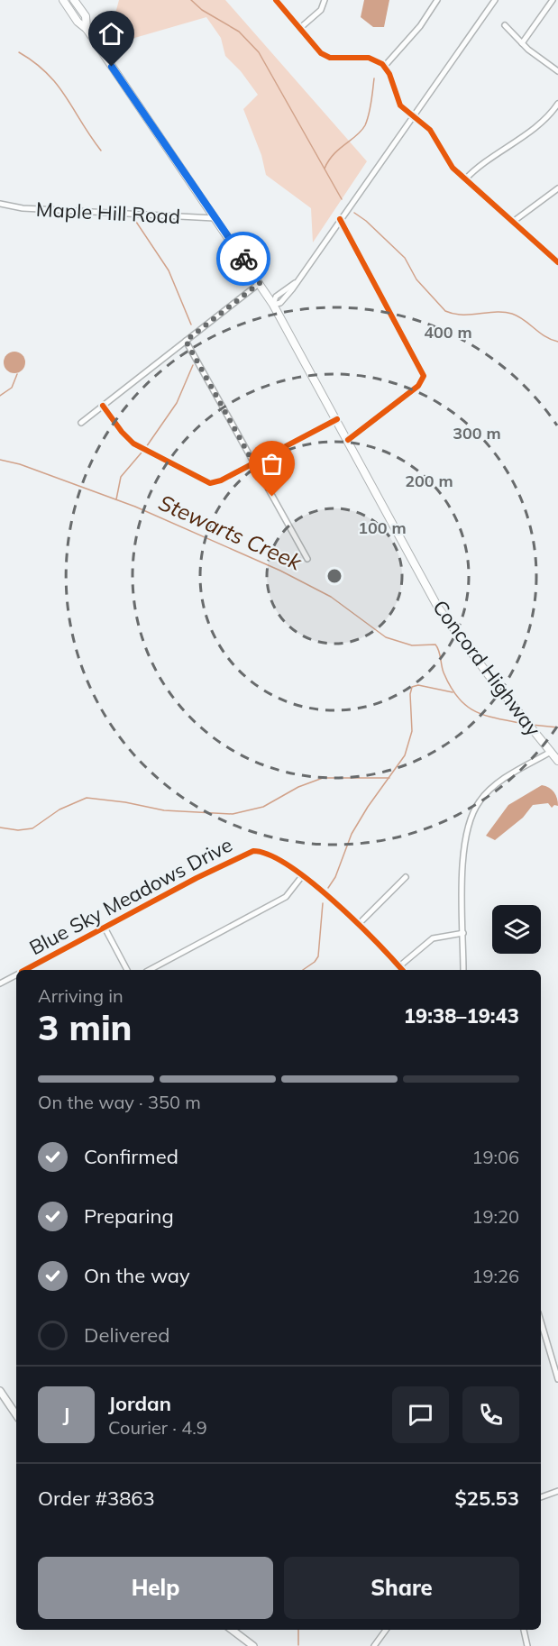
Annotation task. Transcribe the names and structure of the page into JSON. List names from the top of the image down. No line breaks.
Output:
{"streets":{"highway":["Concord Highway"],"street":["Maple Hill Road","Blue Sky Meadows Drive"]},"crossings":[["Maple Hill Road","Concord Highway"]],"water":["Stewarts Creek"],"page":{"heading":["3 min","Arriving in","19:38–19:43"],"panel":["Jordan","Courier · 4.9","Order #3863","$25.53"],"bar":"On the way · 350 m","list":[["Confirmed","19:06"],["Preparing","19:20"],["On the way","19:26"],"Delivered"],"round":"J","buttons":["Help","Share"]},"rings":["400 m","300 m","200 m","100 m"]}
